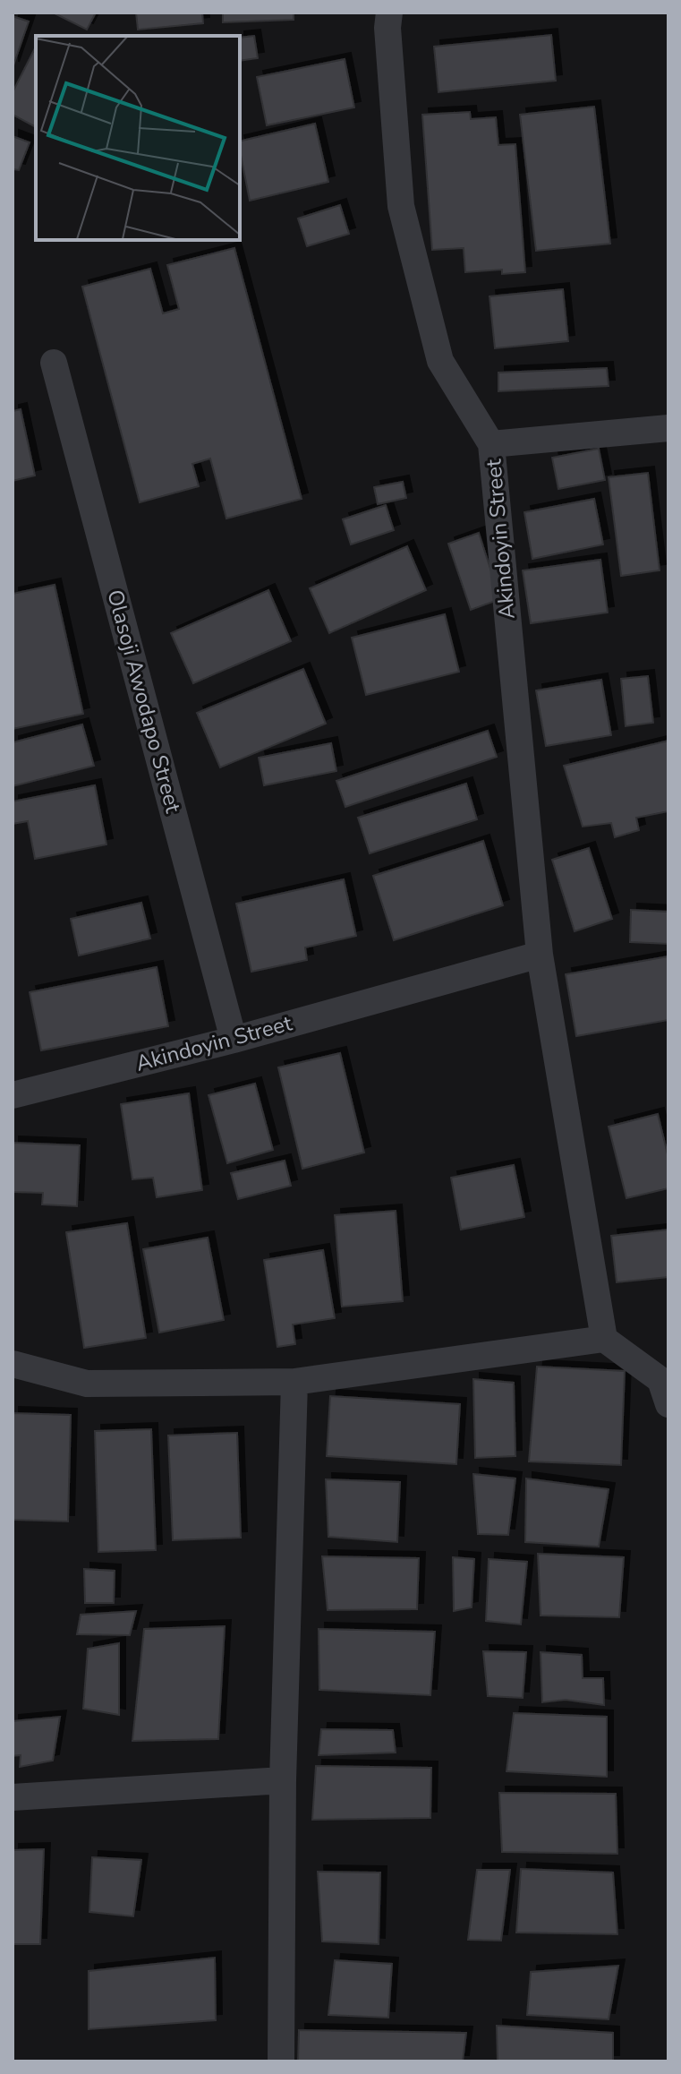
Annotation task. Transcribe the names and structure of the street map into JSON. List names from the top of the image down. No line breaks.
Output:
{"streets":{"street":["Akindoyin Street","Olasoji Awodapo Street"]},"crossings":[["Akindoyin Street","Olasoji Awodapo Street"]]}
